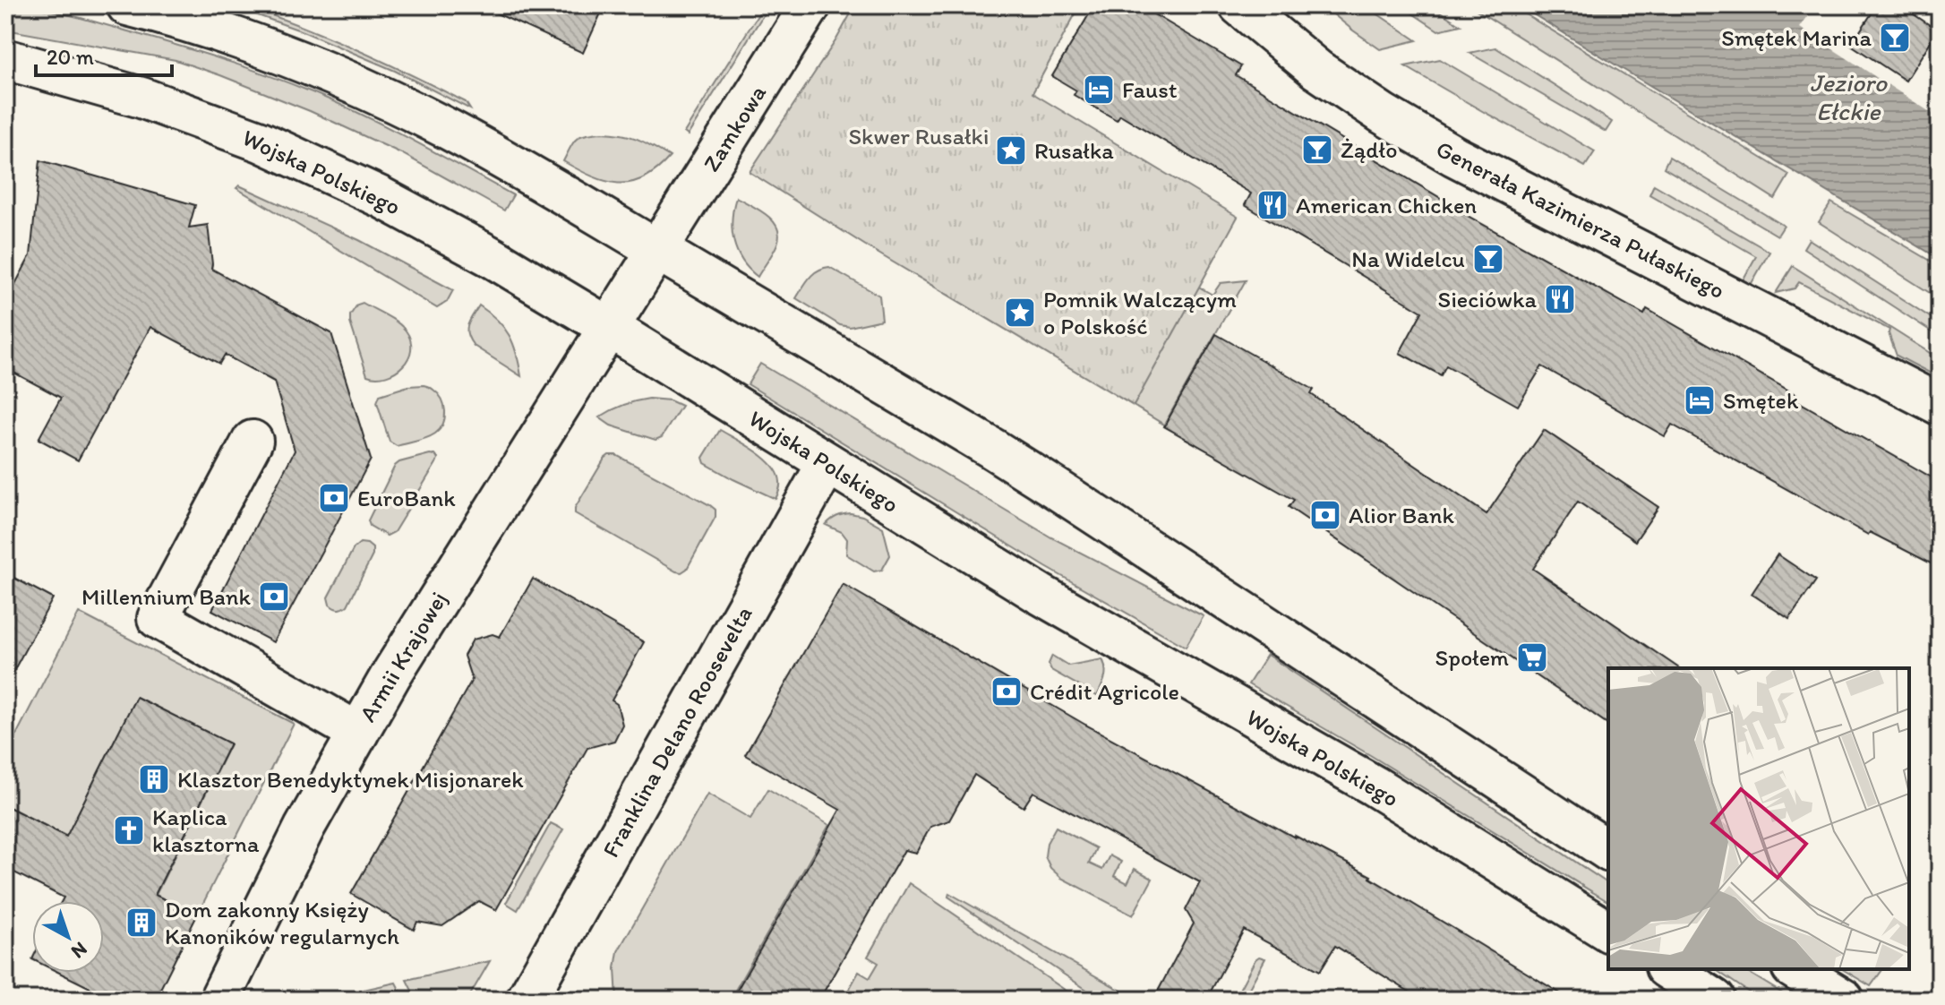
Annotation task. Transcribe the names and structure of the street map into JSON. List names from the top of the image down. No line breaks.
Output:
{"streets":{"street":["Zamkowa","Wojska Polskiego","Generała Kazimierza Pułaskiego","Armii Krajowej","Franklina Delano Roosevelta"]},"crossings":[["Zamkowa","Wojska Polskiego"],["Zamkowa","Armii Krajowej"],["Wojska Polskiego","Armii Krajowej"],["Wojska Polskiego","Franklina Delano Roosevelta"]],"water":["Jezioro Ełckie"],"parks":["Skwer Rusałki"],"places":{"bar":["Smętek Marina","Żądło","Na Widelcu"],"hotel":["Faust","Smętek"],"place":["Rusałka","Pomnik Walczącym o Polskość"],"restaurant":["American Chicken","Sieciówka"],"bank":["EuroBank","Alior Bank","Millennium Bank","Crédit Agricole"],"supermarket":["Społem"],"building":["Klasztor Benedyktynek Misjonarek","Dom zakonny Księży Kanoników regularnych"],"church":["Kaplica klasztorna"]},"scale_bar":"20 m","north":"bottom right"}
